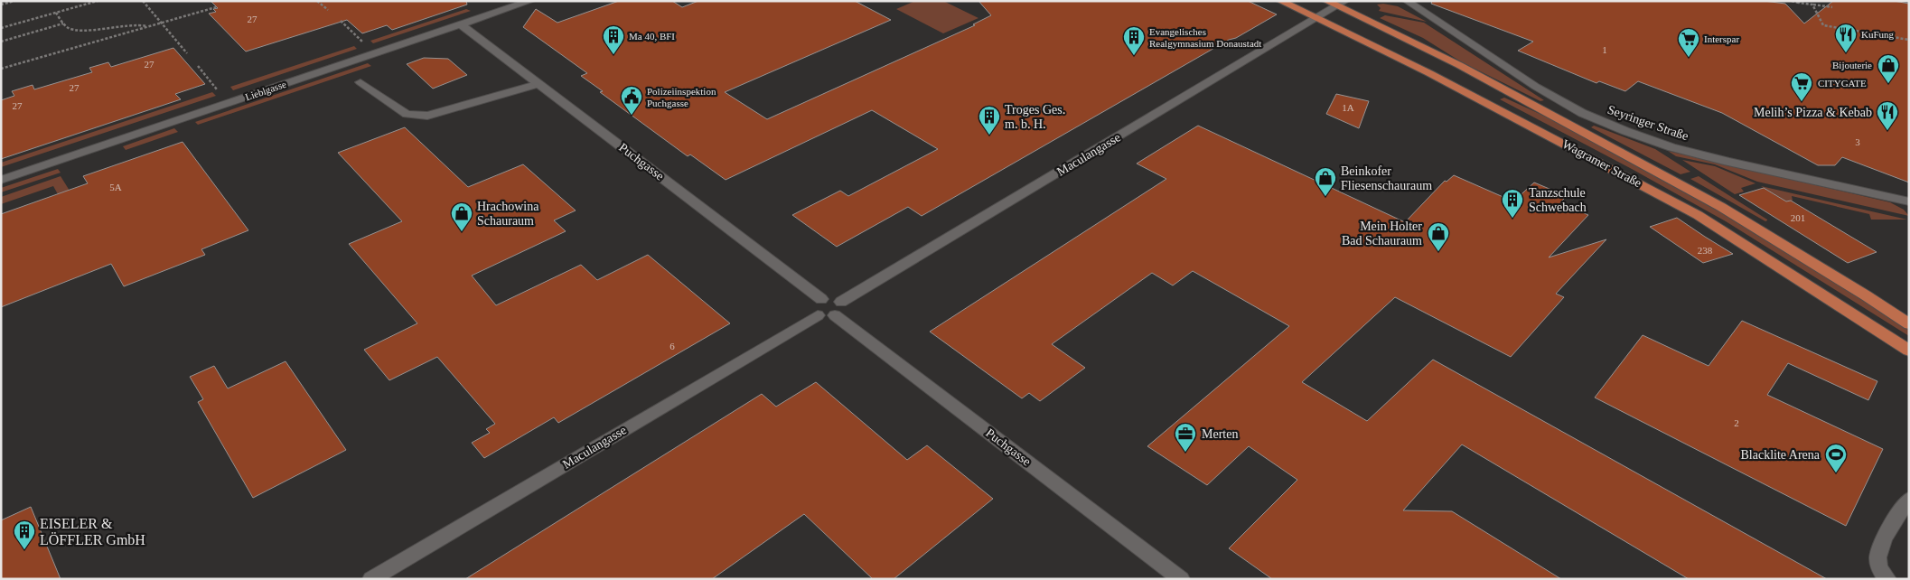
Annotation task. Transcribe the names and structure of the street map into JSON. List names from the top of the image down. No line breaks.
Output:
{"streets":{"main road":["Wagramer Straße"],"street":["Lieblgasse","Seyringer Straße","Maculangasse","Puchgasse"]},"crossings":[["Lieblgasse","Puchgasse"],["Maculangasse","Puchgasse"],["Maculangasse","Wagramer Straße"]],"places":{"restaurant":["KuFung","Melih’s Pizza & Kebab"],"building":["Ma 40, BFI","Evangelisches Realgymnasium Donaustadt","Troges Ges. m. b. H.","Tanzschule Schwebach","EISELER & LÖFFLER GmbH"],"supermarket":["Interspar","CITYGATE"],"shop":["Bijouterie","Beinkofer Fliesenschauraum","Hrachowina Schauraum","Mein Holter Bad Schauraum"],"public building":["Polizeiinspektion Puchgasse"],"office":["Merten"],"sports":["Blacklite Arena"]},"house_numbers":["27","1","27","27","27","1A","3","5A","201","238","6","2"]}
